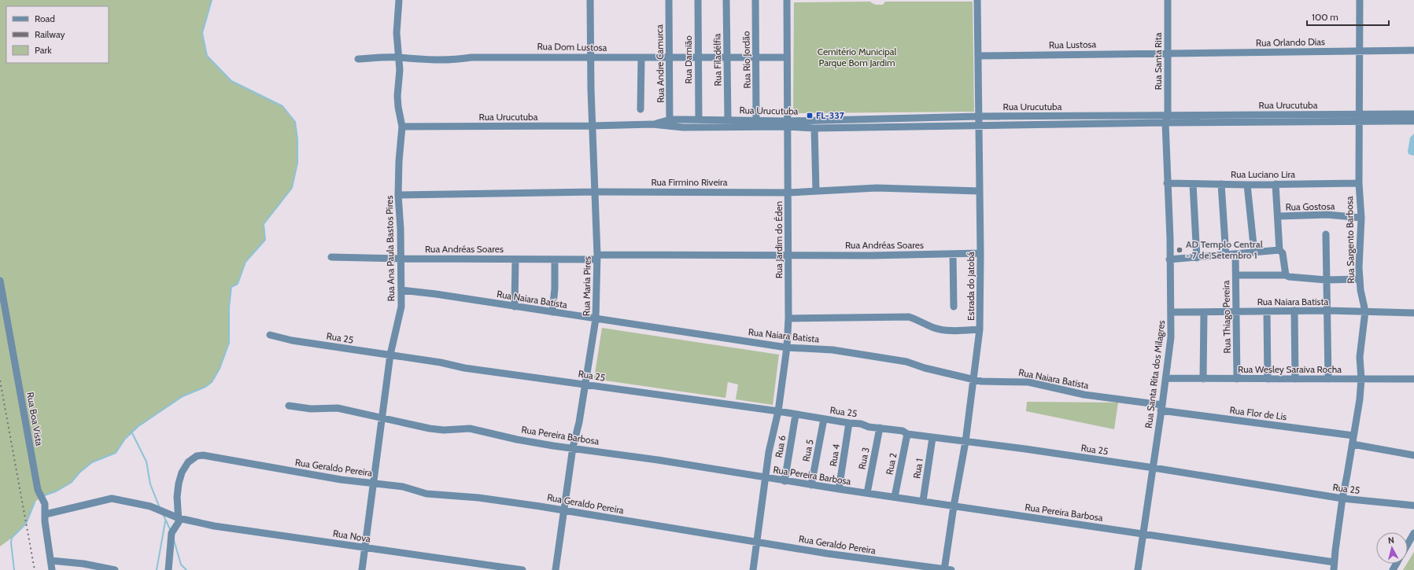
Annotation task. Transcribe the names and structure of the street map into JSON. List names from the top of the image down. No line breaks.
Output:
{"streets":{"street":["Rua Orlando Dias","Rua Lustosa","Rua Dom Lustosa","Rua Damião","Rua Filadélfia","Rua Rio Jordão","Rua Santa Rita","Rua Andre Camurca","Rua Urucutuba","Rua Luciano Lira","Rua Firmino Riveira","Rua Gostosa","Rua Jardim do Éden","Rua Sargento Barbosa","Rua Andréas Soares","Rua Ana Paula Bastos Pires","Rua Maria Pires","Estrada do Jatobá","Rua Naiara Batista","Rua Thiago Pereira","Rua 25","Rua Wesley Saraiva Rocha","Rua Santa Rita dos Milagres","Rua Flor de Lis","Rua Boa Vista","Rua Pereira Barbosa","Rua 6","Rua 5","Rua 4","Rua 3","Rua 2","Rua Geraldo Pereira","Rua 1","Rua Nova"]},"crossings":[["Rua Orlando Dias","Rua Lustosa"],["Rua Orlando Dias","Rua Santa Rita"],["Rua Orlando Dias","Rua Sargento Barbosa"],["Rua Lustosa","Rua Santa Rita"],["Rua Lustosa","Estrada do Jatobá"],["Rua Dom Lustosa","Rua Damião"],["Rua Dom Lustosa","Rua Filadélfia"],["Rua Dom Lustosa","Rua Rio Jordão"],["Rua Dom Lustosa","Rua Andre Camurca"],["Rua Dom Lustosa","Rua Jardim do Éden"],["Rua Dom Lustosa","Rua Ana Paula Bastos Pires"],["Rua Dom Lustosa","Rua Maria Pires"],["Rua Damião","Rua Urucutuba"],["Rua Filadélfia","Rua Urucutuba"],["Rua Rio Jordão","Rua Urucutuba"],["Rua Santa Rita","Rua Urucutuba"],["Rua Santa Rita","Rua Santa Rita dos Milagres"],["Rua Andre Camurca","Rua Urucutuba"],["Rua Urucutuba","Rua Jardim do Éden"],["Rua Urucutuba","Rua Sargento Barbosa"],["Rua Urucutuba","Rua Ana Paula Bastos Pires"],["Rua Urucutuba","Rua Maria Pires"],["Rua Urucutuba","Estrada do Jatobá"],["Rua Urucutuba","Rua Santa Rita dos Milagres"],["Rua Luciano Lira","Rua Sargento Barbosa"],["Rua Luciano Lira","Rua Santa Rita dos Milagres"],["Rua Firmino Riveira","Rua Jardim do Éden"],["Rua Firmino Riveira","Rua Ana Paula Bastos Pires"],["Rua Firmino Riveira","Rua Maria Pires"],["Rua Firmino Riveira","Estrada do Jatobá"],["Rua Gostosa","Rua Sargento Barbosa"],["Rua Jardim do Éden","Rua Andréas Soares"],["Rua Jardim do Éden","Rua Naiara Batista"],["Rua Jardim do Éden","Rua 25"],["Rua Jardim do Éden","Rua Pereira Barbosa"],["Rua Jardim do Éden","Rua Geraldo Pereira"],["Rua Sargento Barbosa","Rua Naiara Batista"],["Rua Sargento Barbosa","Rua 25"],["Rua Sargento Barbosa","Rua Wesley Saraiva Rocha"],["Rua Sargento Barbosa","Rua Flor de Lis"],["Rua Sargento Barbosa","Rua Pereira Barbosa"],["Rua Andréas Soares","Rua Ana Paula Bastos Pires"],["Rua Andréas Soares","Rua Maria Pires"],["Rua Andréas Soares","Estrada do Jatobá"],["Rua Ana Paula Bastos Pires","Rua Naiara Batista"],["Rua Ana Paula Bastos Pires","Rua 25"],["Rua Ana Paula Bastos Pires","Rua Pereira Barbosa"],["Rua Ana Paula Bastos Pires","Rua Geraldo Pereira"],["Rua Ana Paula Bastos Pires","Rua Nova"],["Rua Maria Pires","Rua Naiara Batista"],["Rua Maria Pires","Rua 25"],["Rua Maria Pires","Rua Pereira Barbosa"],["Rua Maria Pires","Rua Geraldo Pereira"],["Estrada do Jatobá","Rua Naiara Batista"],["Estrada do Jatobá","Rua 25"],["Estrada do Jatobá","Rua Pereira Barbosa"],["Estrada do Jatobá","Rua Geraldo Pereira"],["Rua Naiara Batista","Rua Thiago Pereira"],["Rua Naiara Batista","Rua Santa Rita dos Milagres"],["Rua Naiara Batista","Rua Flor de Lis"],["Rua Thiago Pereira","Rua Wesley Saraiva Rocha"],["Rua 25","Rua Santa Rita dos Milagres"],["Rua 25","Rua 6"],["Rua 25","Rua 5"],["Rua 25","Rua 4"],["Rua 25","Rua 3"],["Rua 25","Rua 2"],["Rua 25","Rua 1"],["Rua Wesley Saraiva Rocha","Rua Santa Rita dos Milagres"],["Rua Santa Rita dos Milagres","Rua Flor de Lis"],["Rua Santa Rita dos Milagres","Rua Pereira Barbosa"],["Rua Boa Vista","Rua Nova"],["Rua Pereira Barbosa","Rua 6"],["Rua Pereira Barbosa","Rua 5"],["Rua Pereira Barbosa","Rua 4"],["Rua Pereira Barbosa","Rua 3"],["Rua Pereira Barbosa","Rua 2"],["Rua Pereira Barbosa","Rua 1"],["Rua Geraldo Pereira","Rua Nova"]],"parks":["Cemitério Municipal Parque Bom Jardim"],"places":{"transit":["FL-337"],"other":["AD Templo Central - 7 de Setembro 1"]},"legend":["Road","Railway","Park"],"scale_bar":"100 m","north":"top"}
